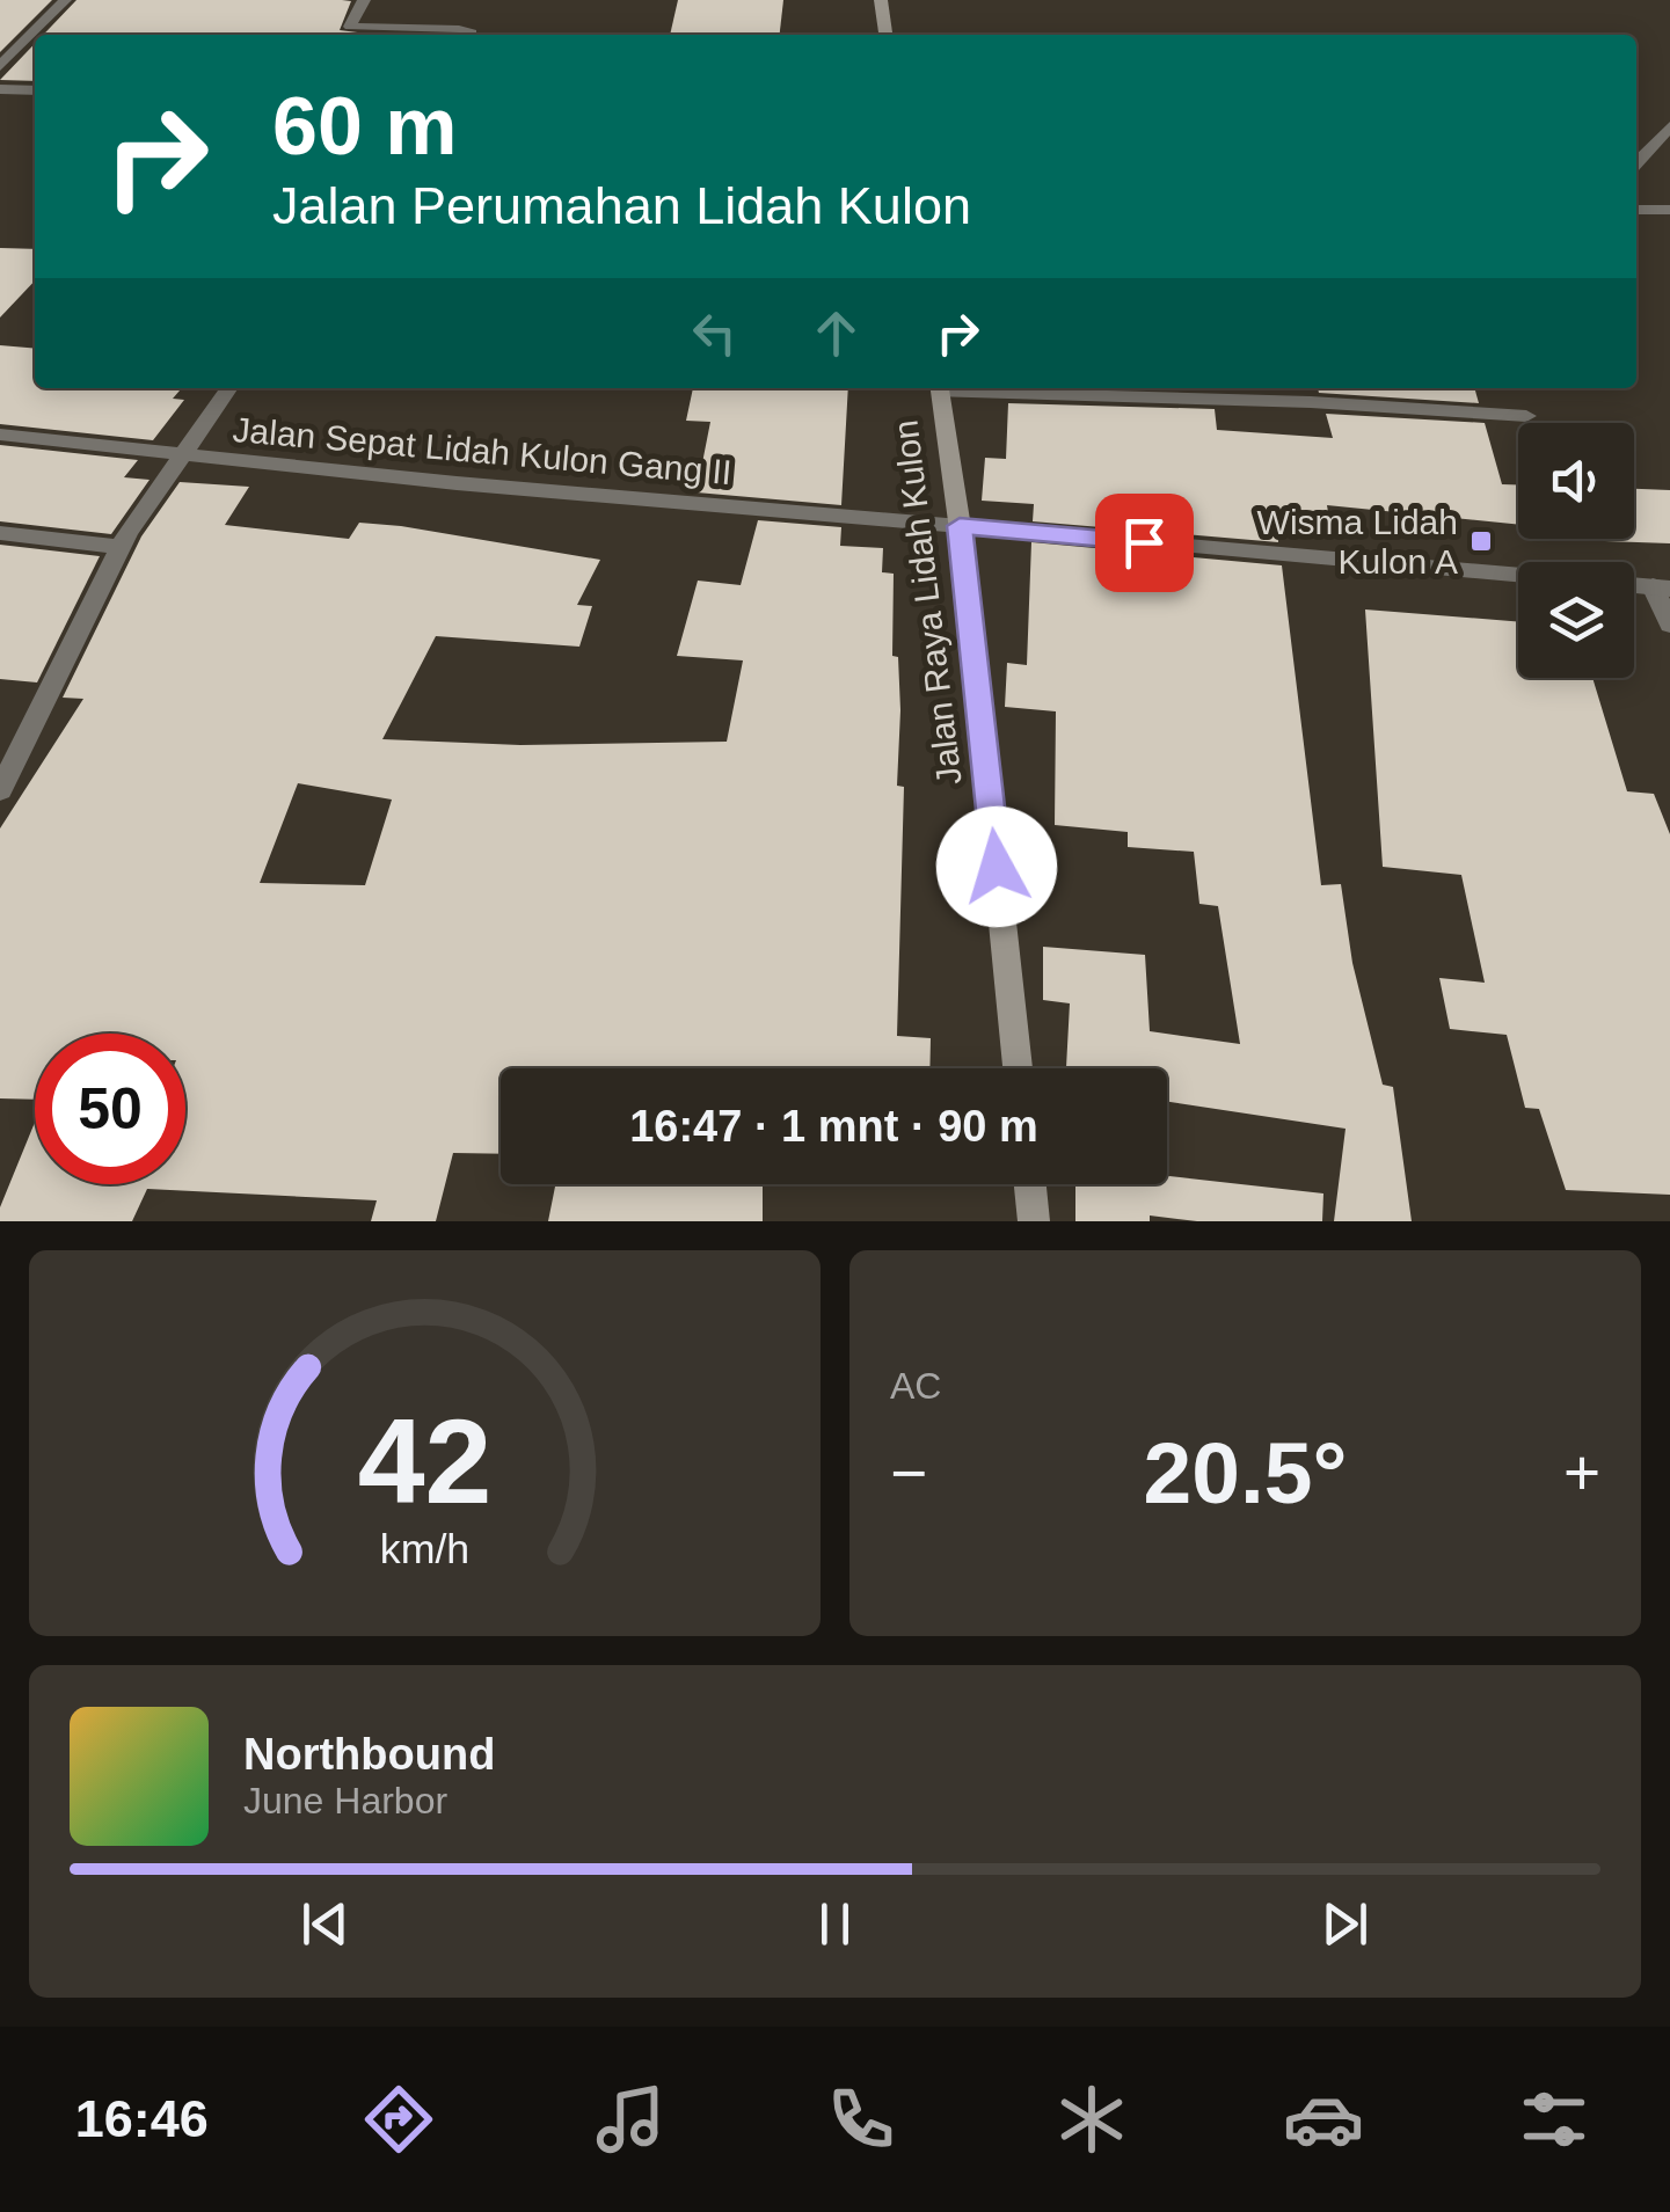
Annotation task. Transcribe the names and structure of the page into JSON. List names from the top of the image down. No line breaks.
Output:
{"streets":{"main road":["Jalan Raya Lidah Kulon"],"street":["Jalan Sepat Lidah Kulon Gang II"]},"crossings":[["Jalan Sepat Lidah Kulon Gang II","Jalan Raya Lidah Kulon"]],"places":{"transit":["Wisma Lidah Kulon A"]},"page":{"turn":["60 m","Jalan Perumahan Lidah Kulon"],"limit":"50","trip":"16:47 · 1 mnt · 90 m","tile":"AC","heat":["−","20.5°","+"],"song":["Northbound","June Harbor"],"tabs":"16:46","gauge":["42","km/h"]}}
